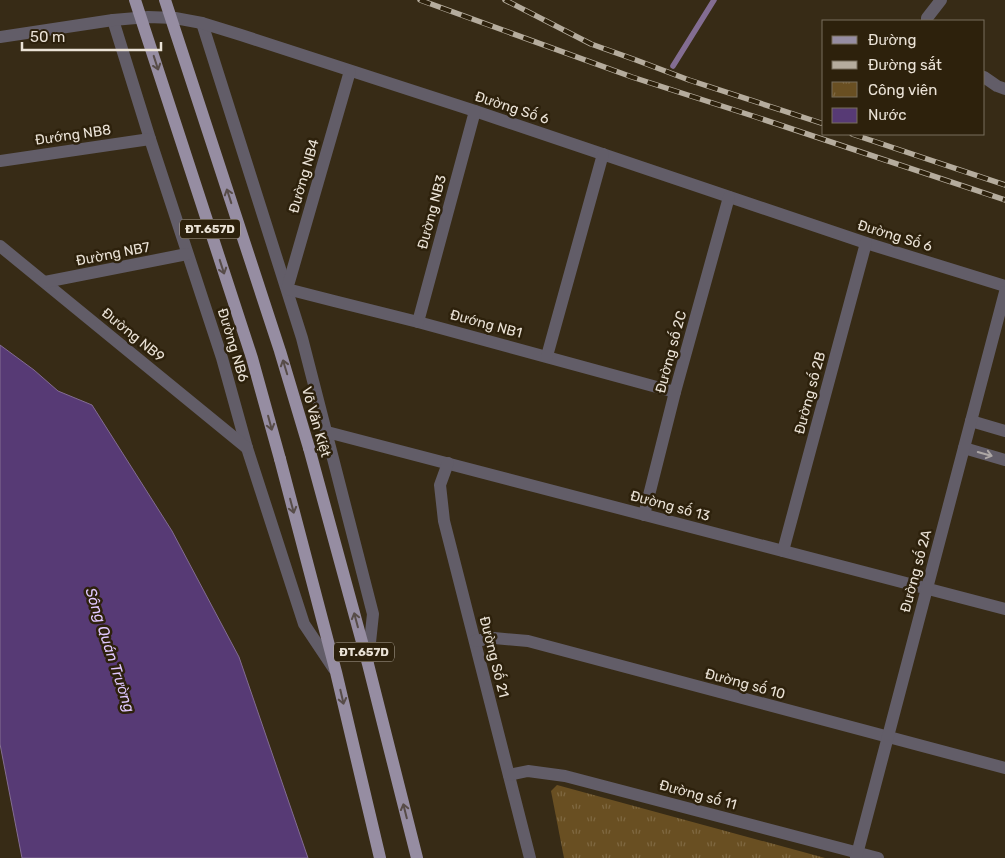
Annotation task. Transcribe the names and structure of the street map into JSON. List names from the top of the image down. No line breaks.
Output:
{"streets":{"main road":["ĐT.657D","Võ Văn Kiệt"],"street":["Đường Số 6","Đướng NB8","Đường NB4","Đường NB3","Đường NB7","Đướng NB1","Đường NB9","Đường NB6","Đường số 2C","Đường số 2B","Đường số 13","Đường số 2A","Đường Số 21","Đường số 10","Đường số 11"]},"crossings":[["Đường Số 6","Đường NB4"],["Đường Số 6","Đường NB3"],["Đường Số 6","Đường NB6"],["Đường Số 6","Đường số 2C"],["Đường Số 6","Đường số 2B"],["Đướng NB8","Đường NB6"],["Đường NB4","Đướng NB1"],["Đường NB3","Đướng NB1"],["ĐT.657D","Đường NB6"],["Đường NB7","Đường NB9"],["Đường NB7","Đường NB6"],["Đướng NB1","Đường số 2C"],["Đường NB9","Đường NB6"],["Đường số 2C","Đường số 13"],["Đường số 2B","Đường số 13"],["Đường số 13","Đường số 2A"],["Đường số 13","Đường Số 21"],["Đường số 2A","Đường số 10"],["Đường số 2A","Đường số 11"],["Đường Số 21","Đường số 10"],["Đường Số 21","Đường số 11"]],"water":["Sông Quán Trường"],"legend":["Đường","Đường sắt","Công viên","Nước"],"scale_bar":"50 m"}
